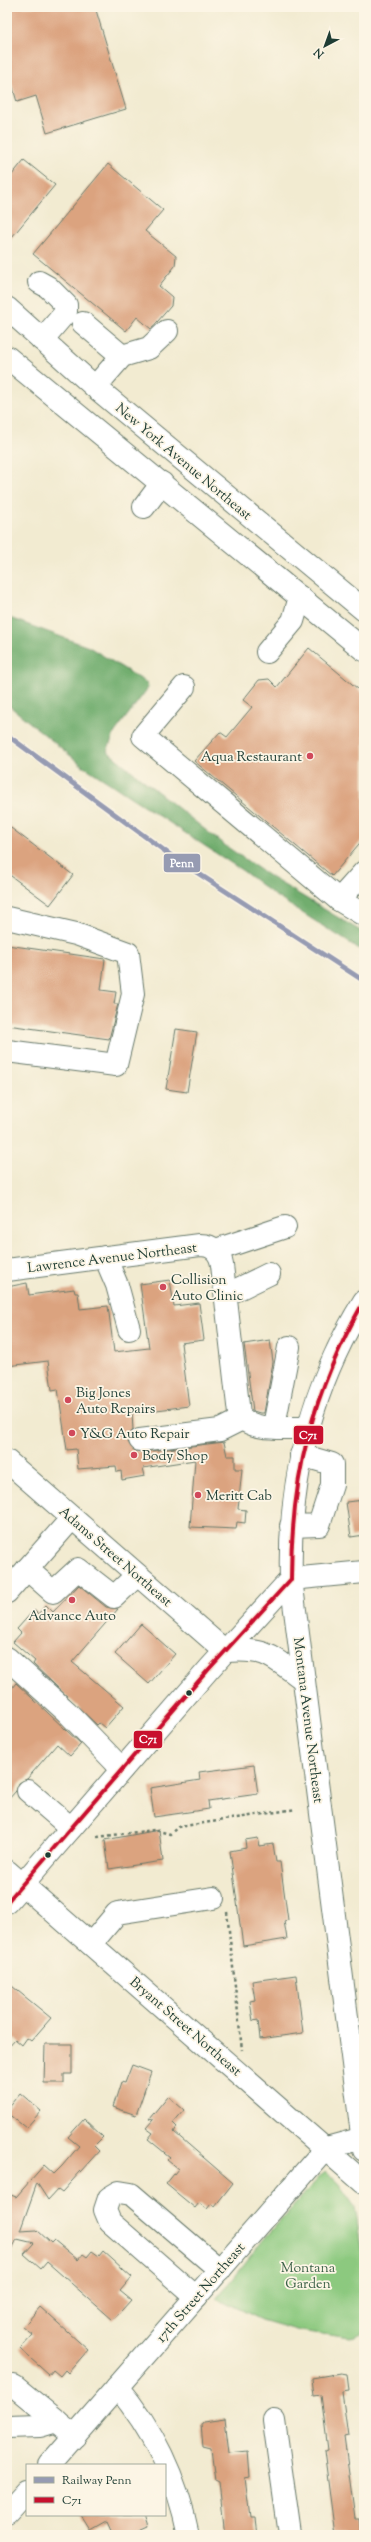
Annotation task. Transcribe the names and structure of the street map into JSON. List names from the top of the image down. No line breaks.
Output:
{"streets":{"main road":["New York Avenue Northeast","Lawrence Avenue Northeast","Adams Street Northeast","Montana Avenue Northeast","Bryant Street Northeast","17th Street Northeast"]},"crossings":[["Bryant Street Northeast","17th Street Northeast"]],"parks":["Montana Garden"],"places":["Aqua Restaurant","Collision Auto Clinic","Big Jones Auto Repairs","Y&G Auto Repair","Body Shop","Meritt Cab","Advance Auto"],"lines":["rail line Penn","transit line C71"],"legend":["Railway Penn","C71"],"north":"bottom left"}
